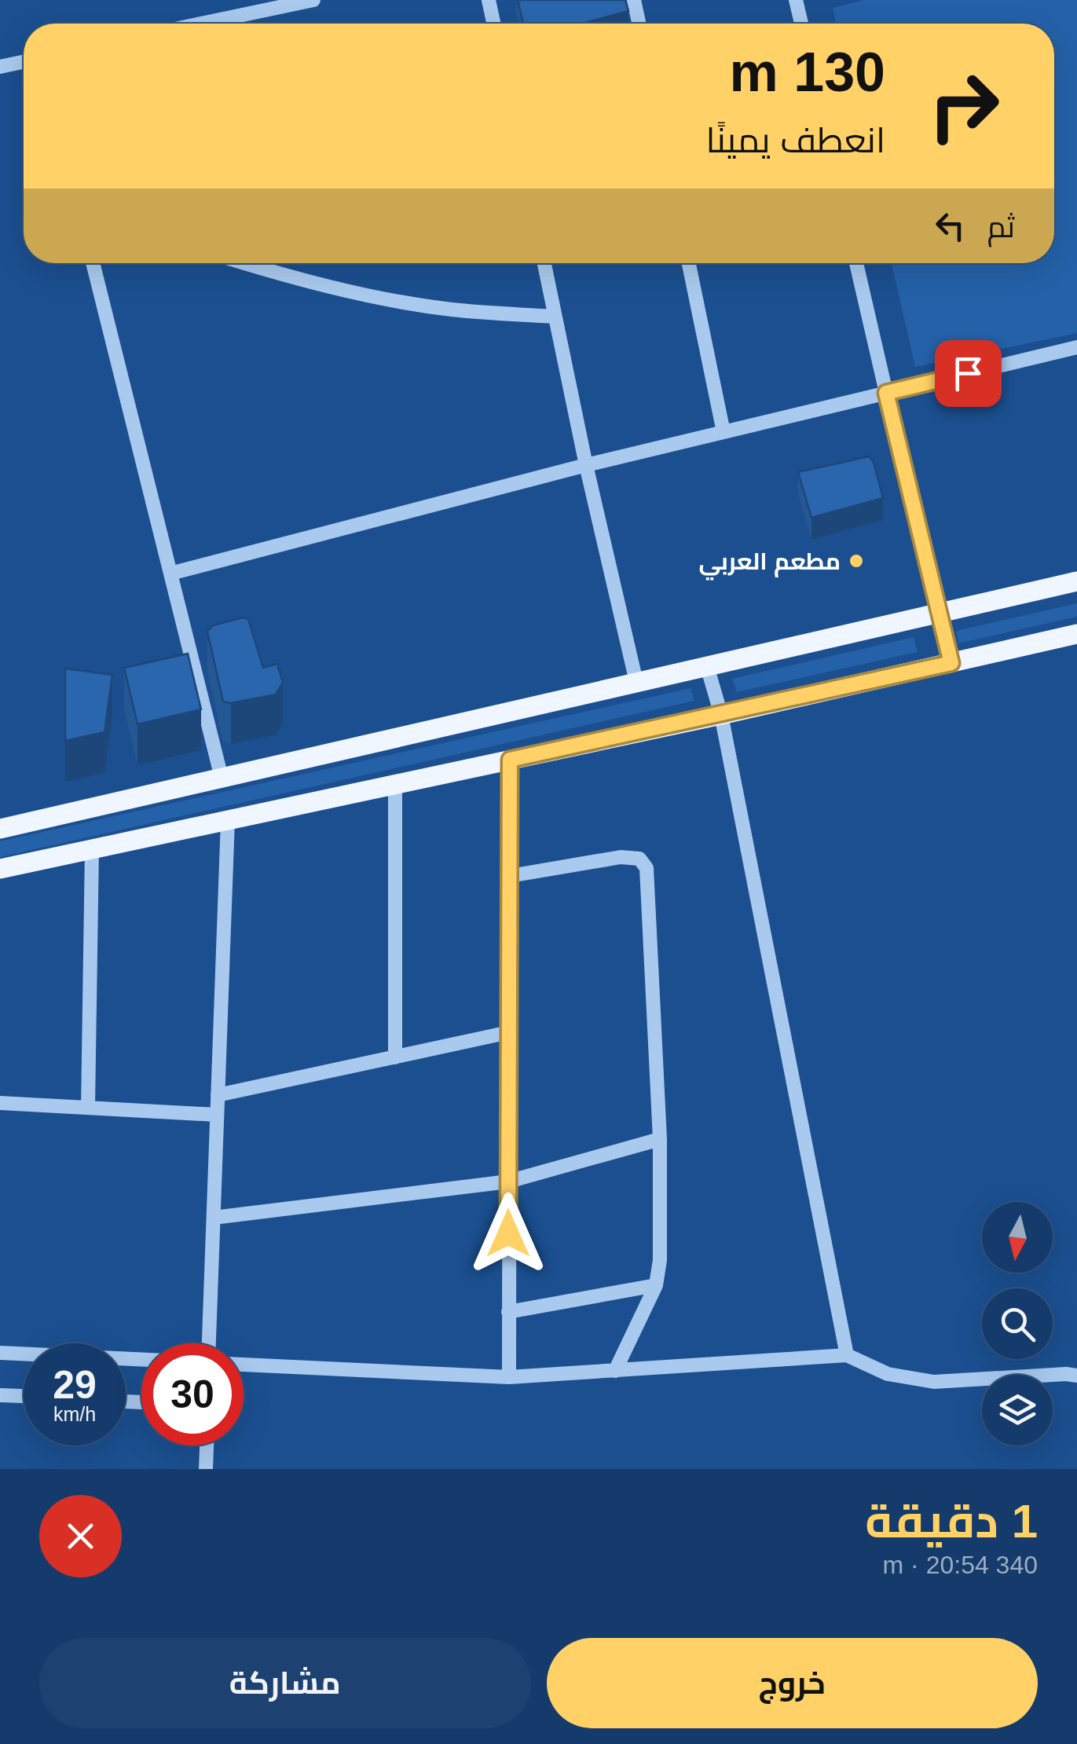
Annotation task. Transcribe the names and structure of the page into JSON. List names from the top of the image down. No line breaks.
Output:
{"places":["مطعم العربي"],"north":"bottom","page":{"turn":["130 m","انعطف يمينًا"],"then":"ثم","speed":"29 km/h","limit":"30","heading":["1 دقيقة","340 m · 20:54"],"buttons":["خروج","مشاركة"]}}
